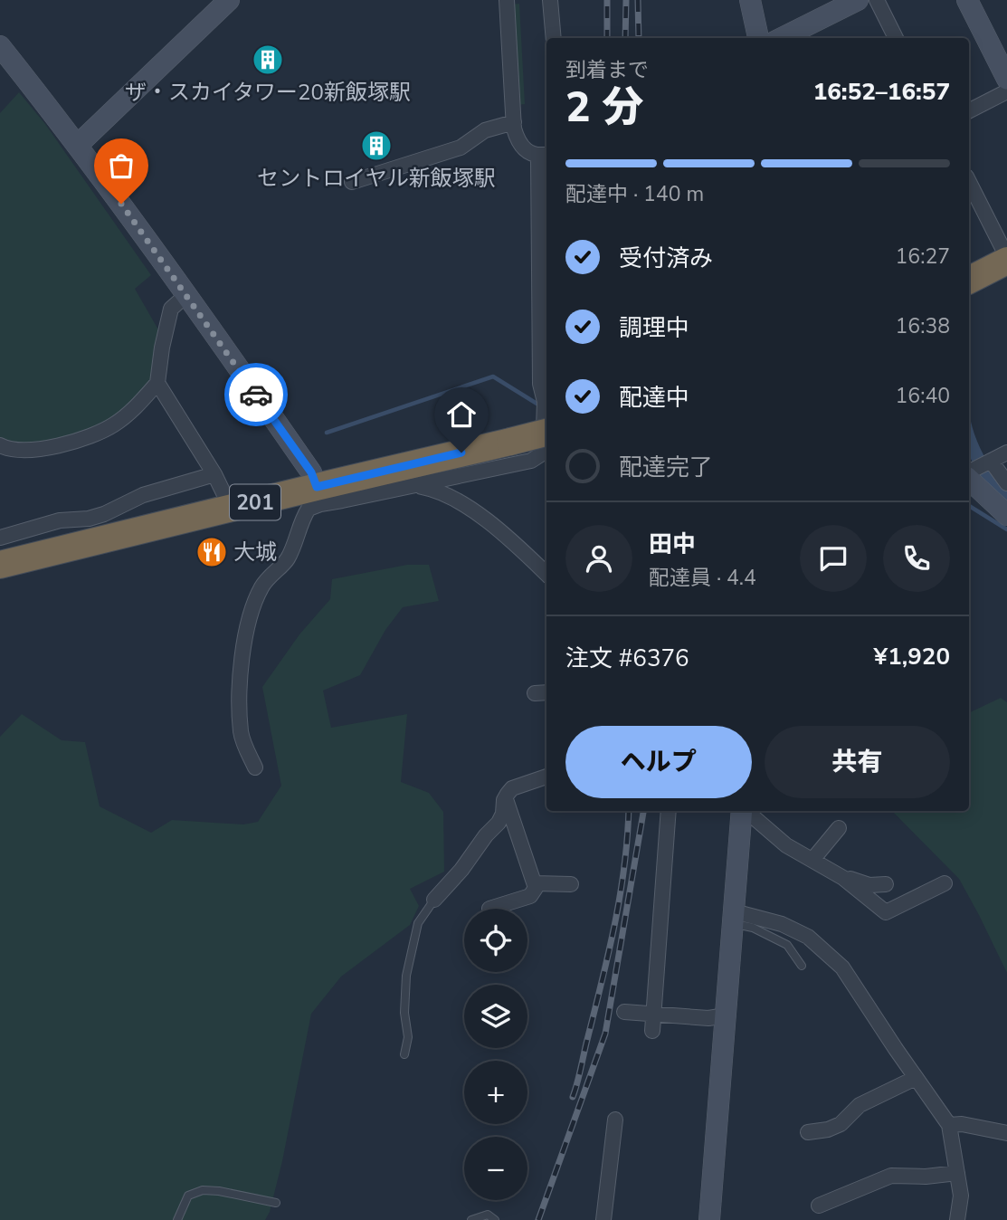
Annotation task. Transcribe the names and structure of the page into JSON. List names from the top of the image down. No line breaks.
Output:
{"streets":{"highway":["201"]},"places":{"building":["ザ・スカイタワー20新飯塚駅","セントロイヤル新飯塚駅"],"restaurant":["大城"]},"page":{"heading":["2 分","到着まで","16:52–16:57"],"panel":["田中","配達員 · 4.4","注文 #6376","¥1,920"],"bar":"配達中 · 140 m","list":[["受付済み","16:27"],["調理中","16:38"],["配達中","16:40"],"配達完了"],"buttons":["ヘルプ","共有"],"map_buttons":["+","−"]}}
